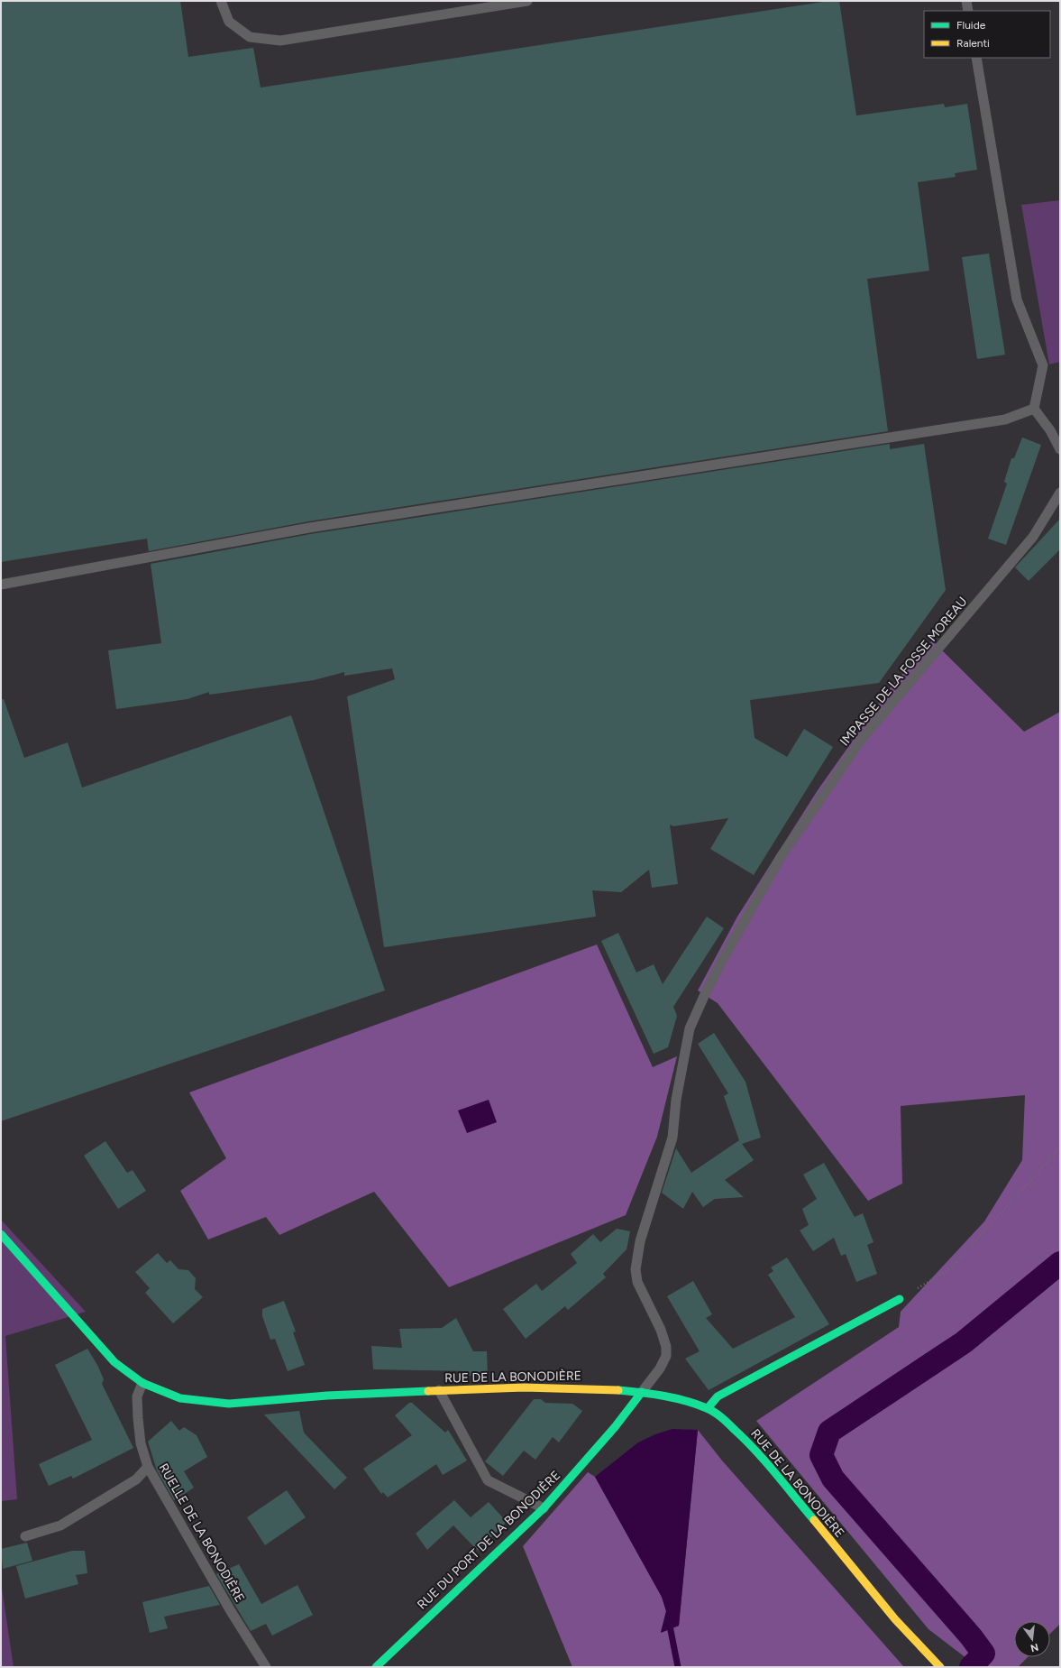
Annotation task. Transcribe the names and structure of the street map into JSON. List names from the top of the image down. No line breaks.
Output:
{"streets":{"street":["RUE DE LA BONODIÈRE","RUE DU PORT DE LA BONODIÈRE"],"lane":["IMPASSE DE LA FOSSE MOREAU","RUELLE DE LA BONODIÈRE"]},"crossings":[["IMPASSE DE LA FOSSE MOREAU","RUE DE LA BONODIÈRE"],["IMPASSE DE LA FOSSE MOREAU","RUE DU PORT DE LA BONODIÈRE"],["RUE DE LA BONODIÈRE","RUELLE DE LA BONODIÈRE"],["RUE DE LA BONODIÈRE","RUE DU PORT DE LA BONODIÈRE"]],"legend":["Fluide","Ralenti"],"north":"bottom"}
